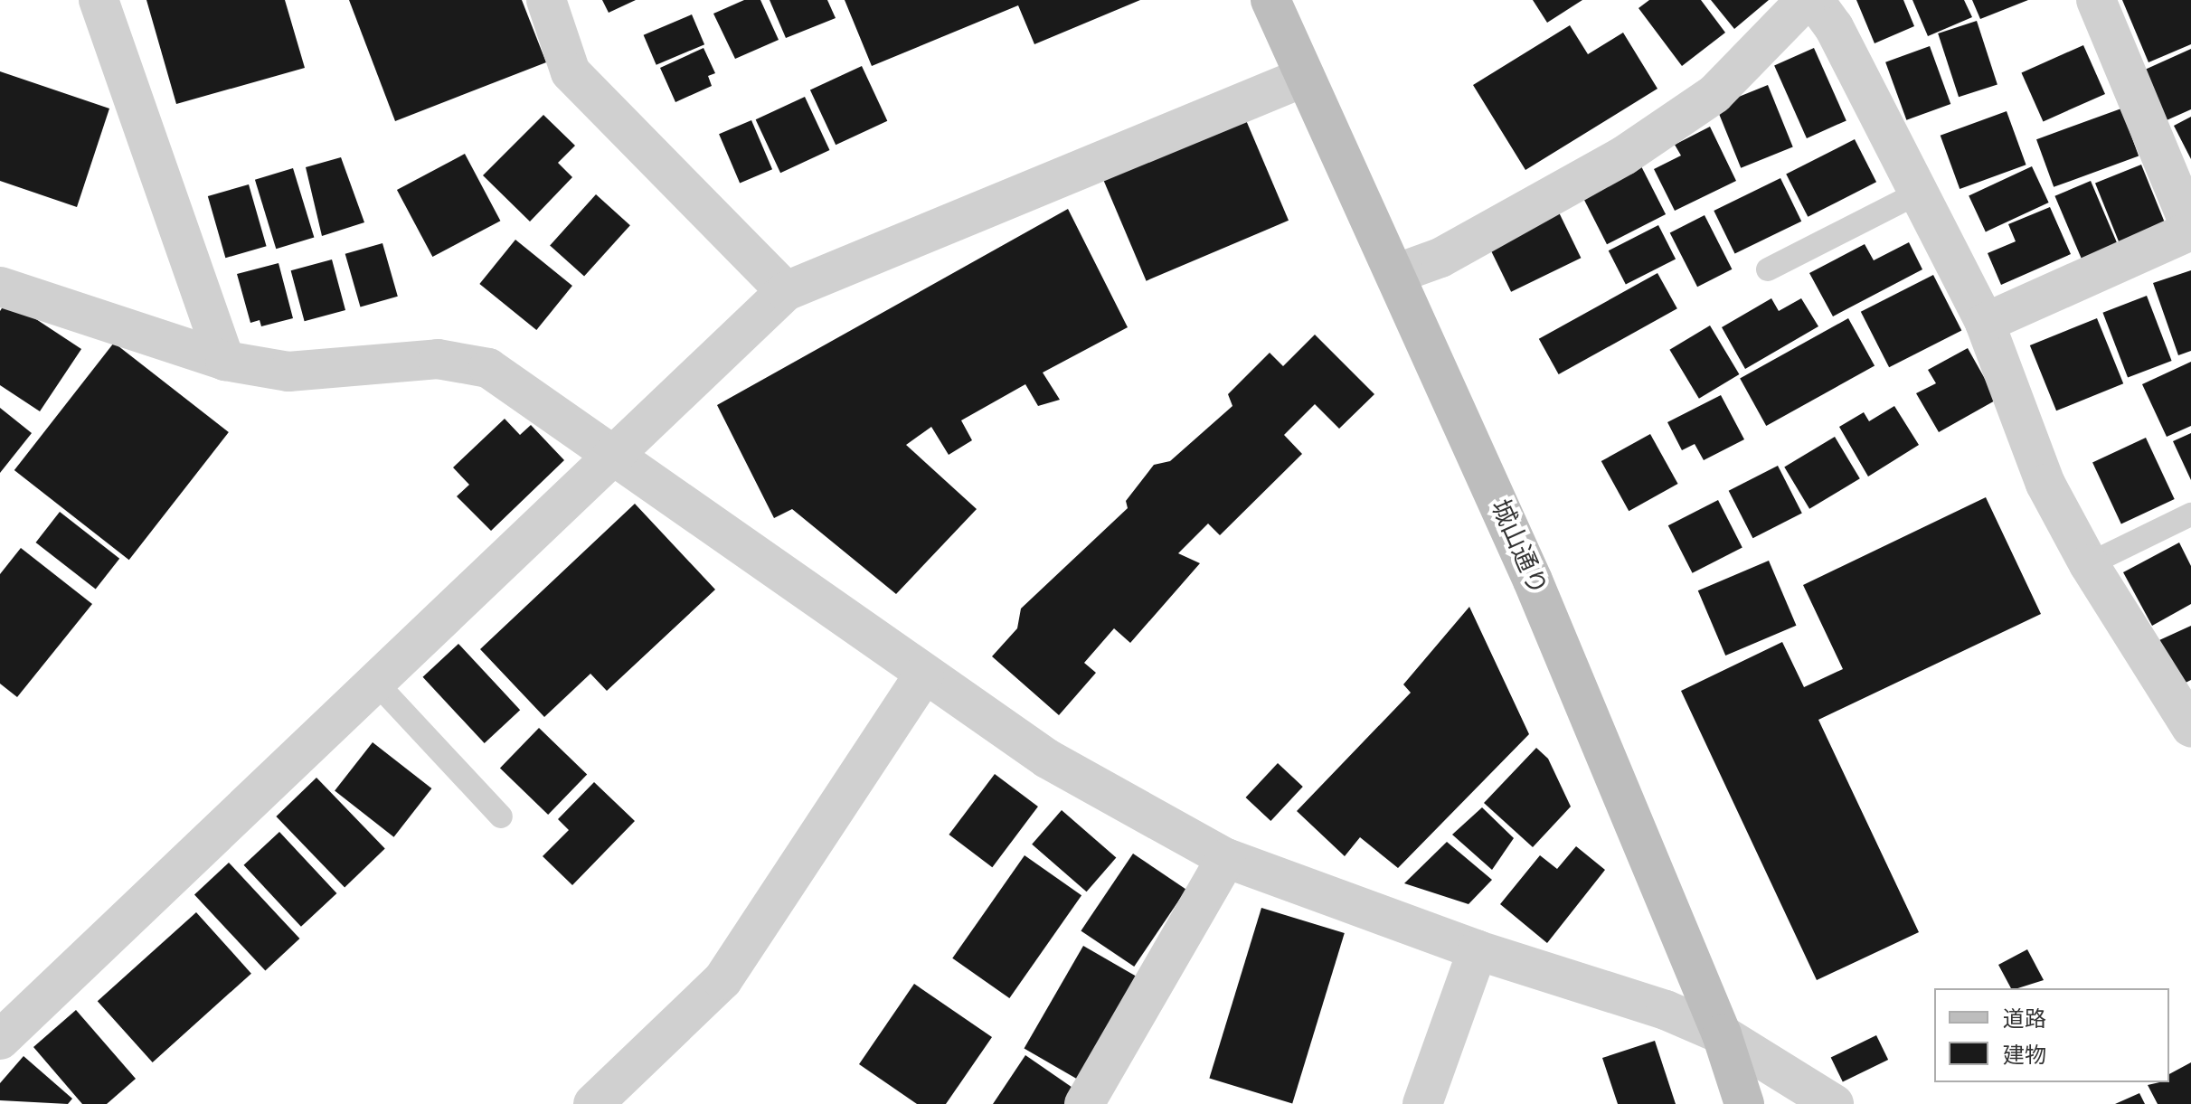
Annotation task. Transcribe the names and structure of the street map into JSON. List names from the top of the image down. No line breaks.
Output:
{"streets":{"street":["城山通り"]},"legend":["道路","建物"]}
